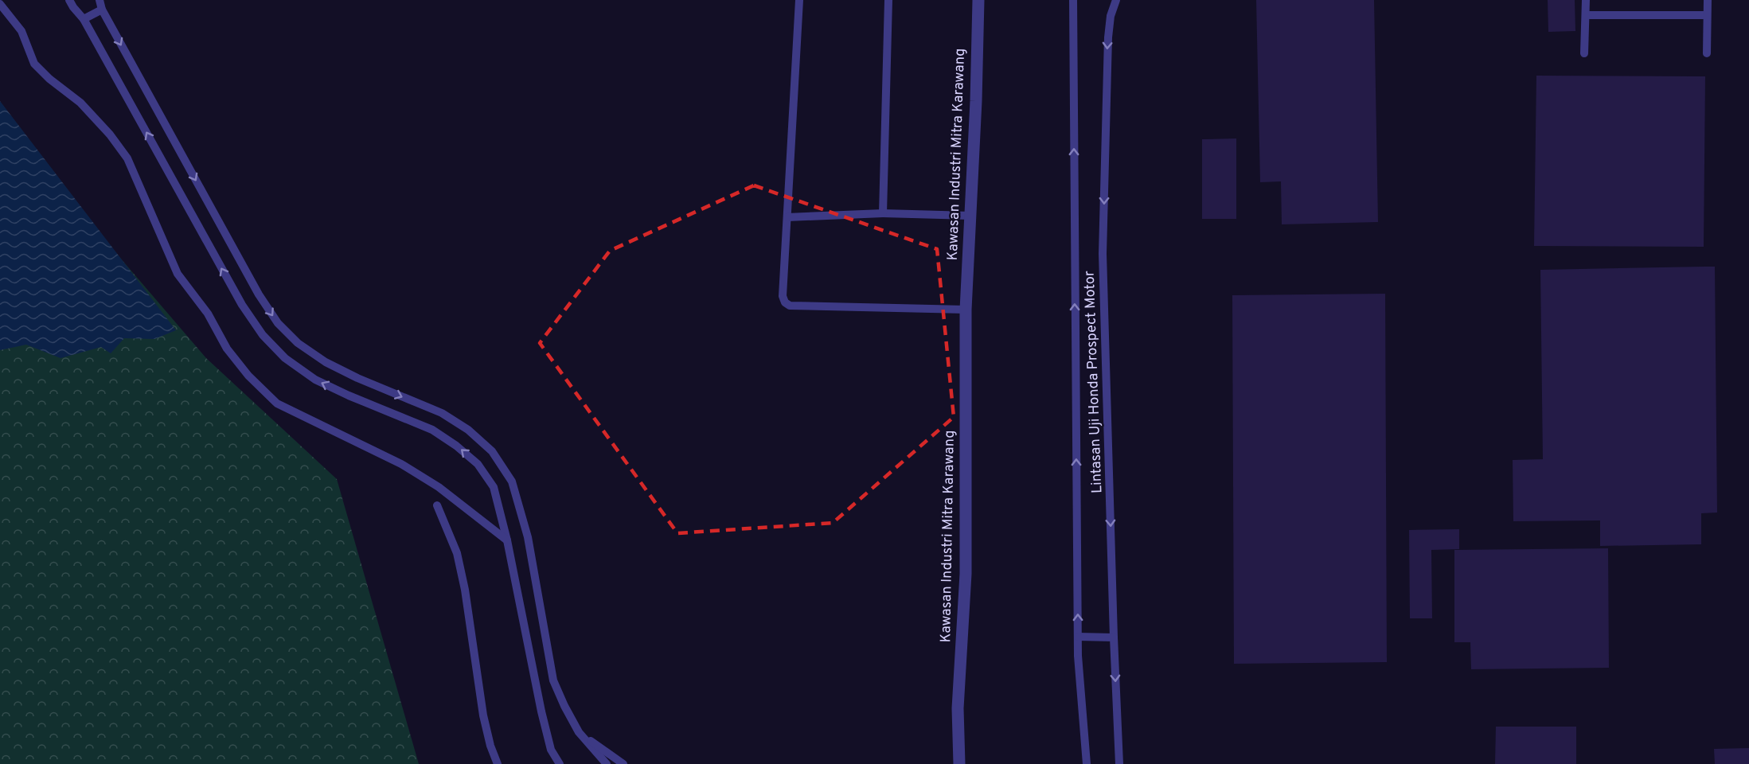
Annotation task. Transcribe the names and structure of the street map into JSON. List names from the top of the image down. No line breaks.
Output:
{"streets":{"street":["Kawasan Industri Mitra Karawang"],"lane":["Lintasan Uji Honda Prospect Motor"]}}
